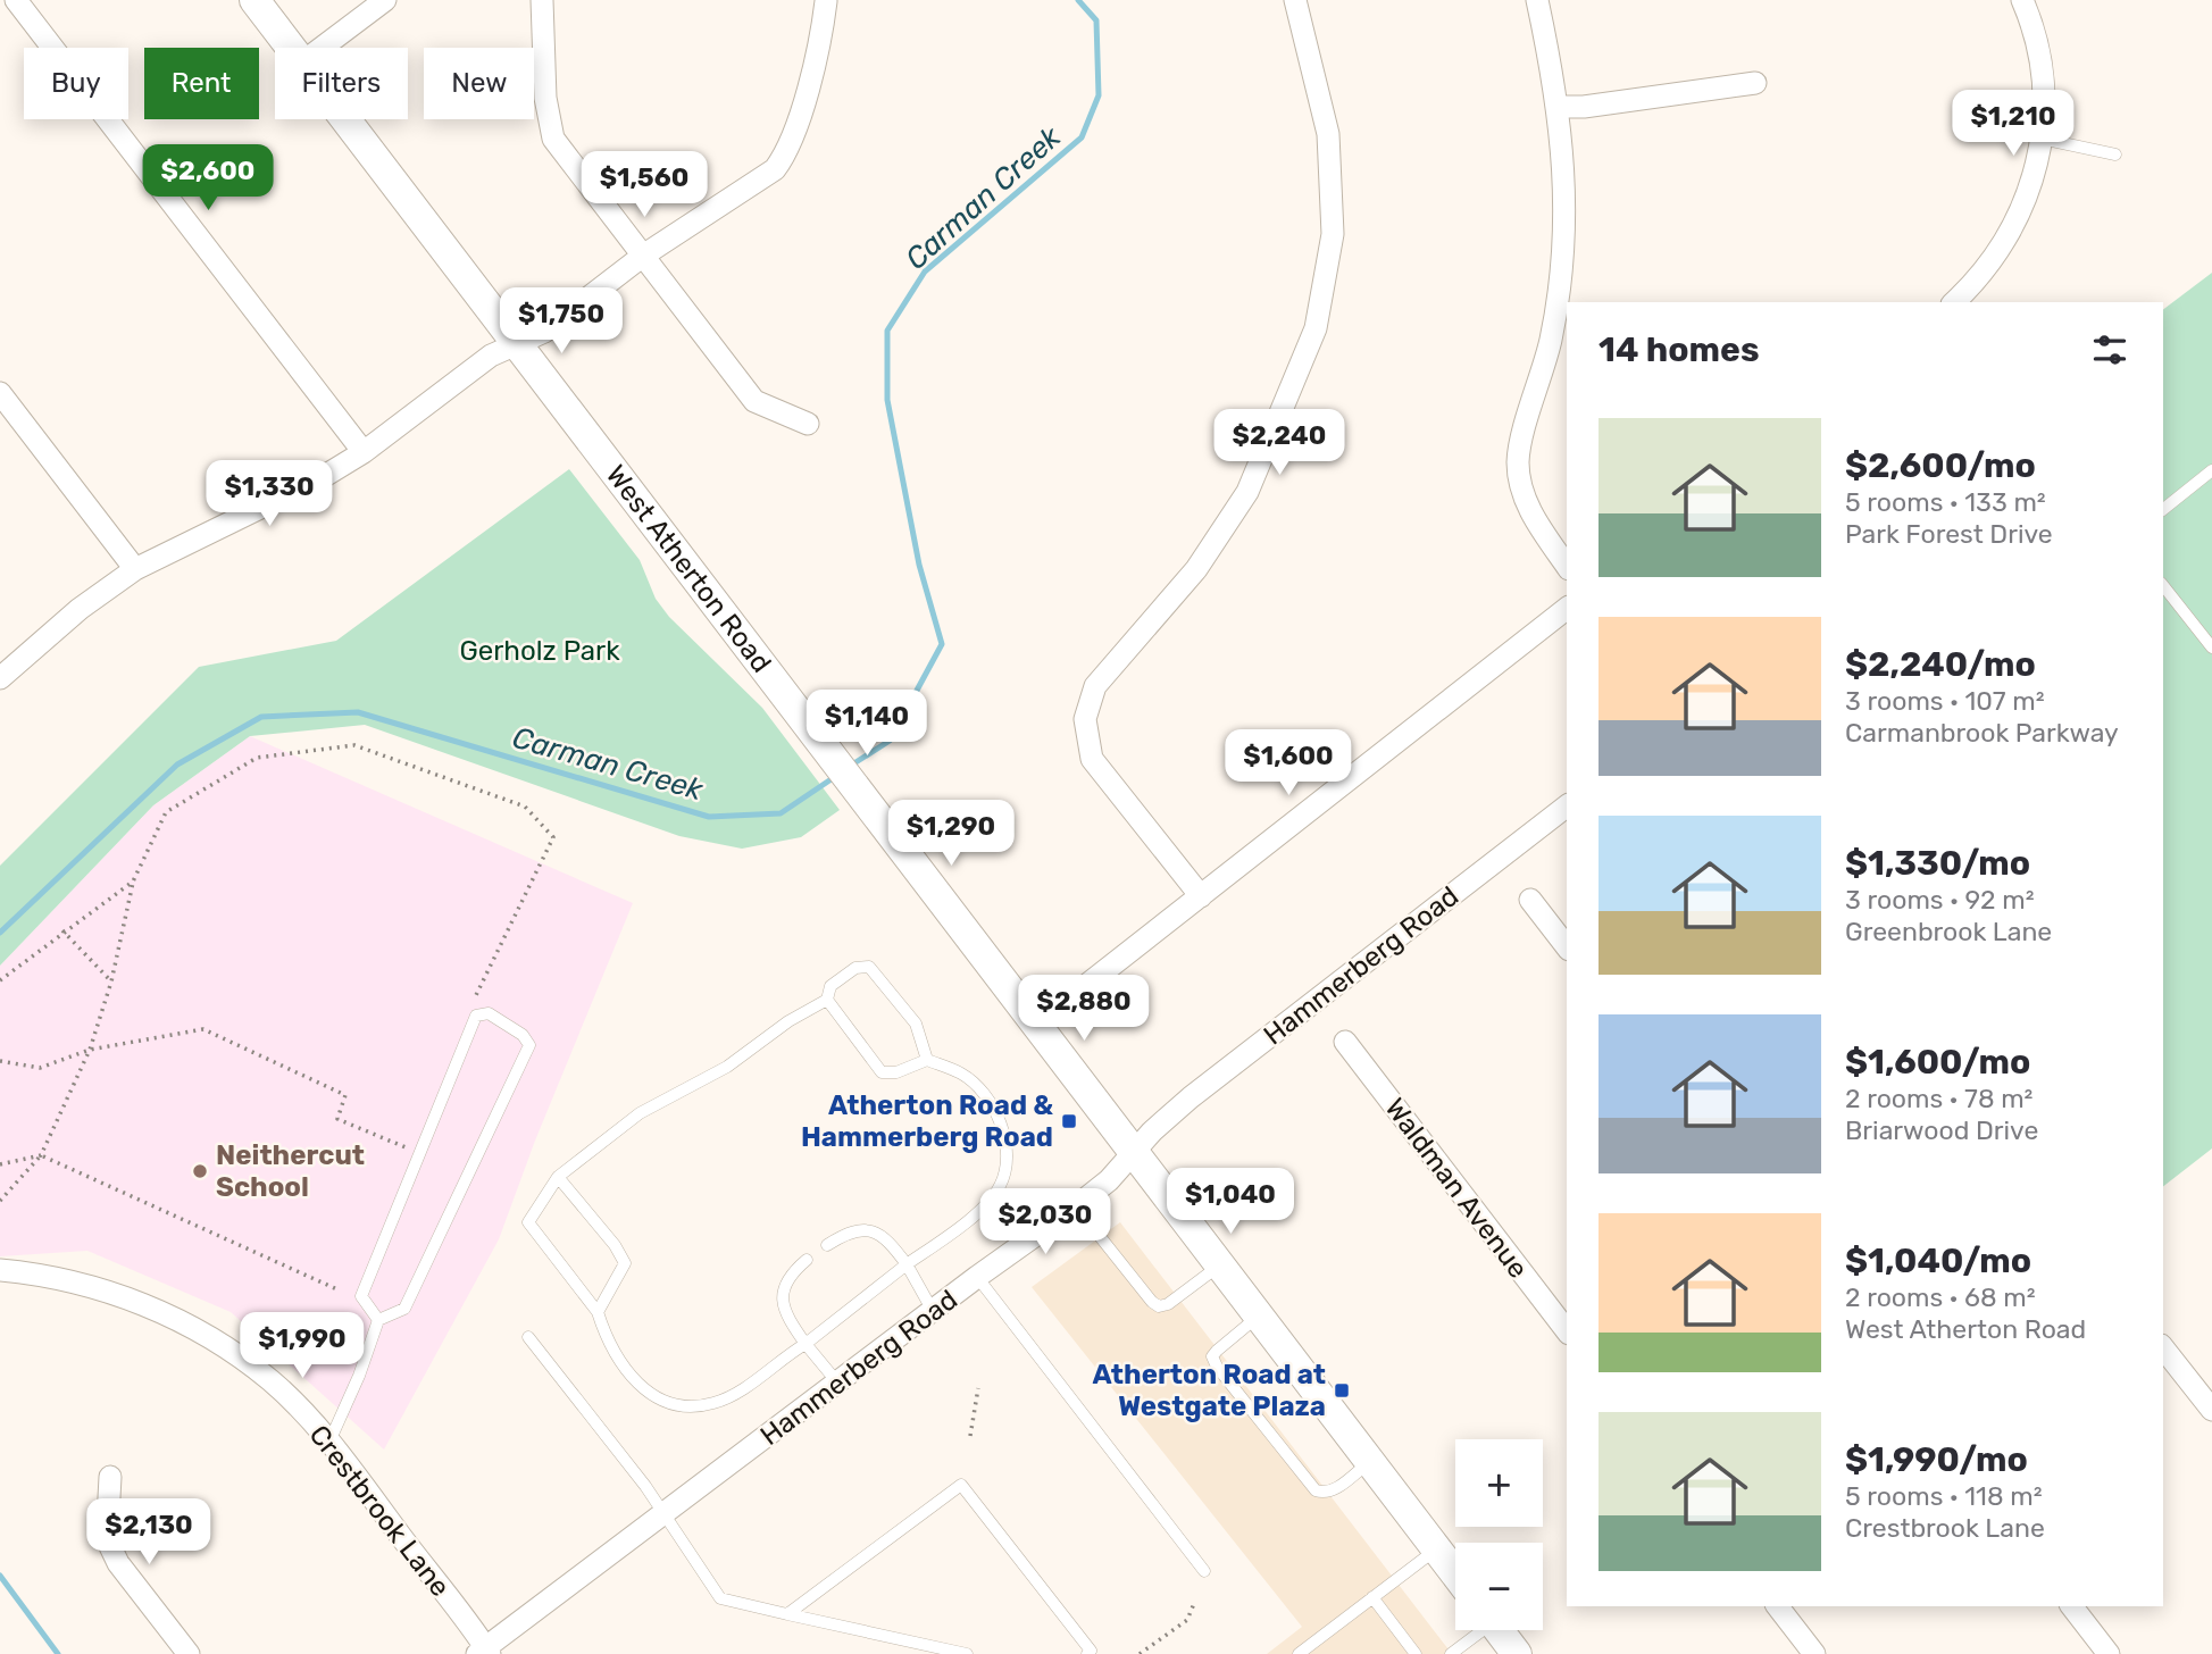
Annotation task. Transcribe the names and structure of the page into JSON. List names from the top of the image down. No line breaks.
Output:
{"streets":{"street":["West Atherton Road","Hammerberg Road","Waldman Avenue","Crestbrook Lane"]},"crossings":[["West Atherton Road","Hammerberg Road"],["Hammerberg Road","Crestbrook Lane"]],"water":["Carman Creek"],"parks":["Gerholz Park"],"places":{"transit":["Atherton Road & Hammerberg Road","Atherton Road at Westgate Plaza"],"other":["Neithercut School"]},"page":{"chip":["Buy","Rent","Filters","New"],"price":["$1,210","$2,600","$1,560","$1,750","$2,240","$1,330","$1,140","$1,600","$1,290","$2,880","$1,040","$2,030","$1,990","$2,130"],"heading":"14 homes","list":[{"name":"$2,600/mo","note":"5 rooms · 133 m² · Park Forest Drive"},{"name":"$2,240/mo","note":"3 rooms · 107 m² · Carmanbrook Parkway"},{"name":"$1,330/mo","note":"3 rooms · 92 m² · Greenbrook Lane"},{"name":"$1,600/mo","note":"2 rooms · 78 m² · Briarwood Drive"},{"name":"$1,040/mo","note":"2 rooms · 68 m² · West Atherton Road"},{"name":"$1,990/mo","note":"5 rooms · 118 m² · Crestbrook Lane"}],"map_buttons":["+","−"]}}
